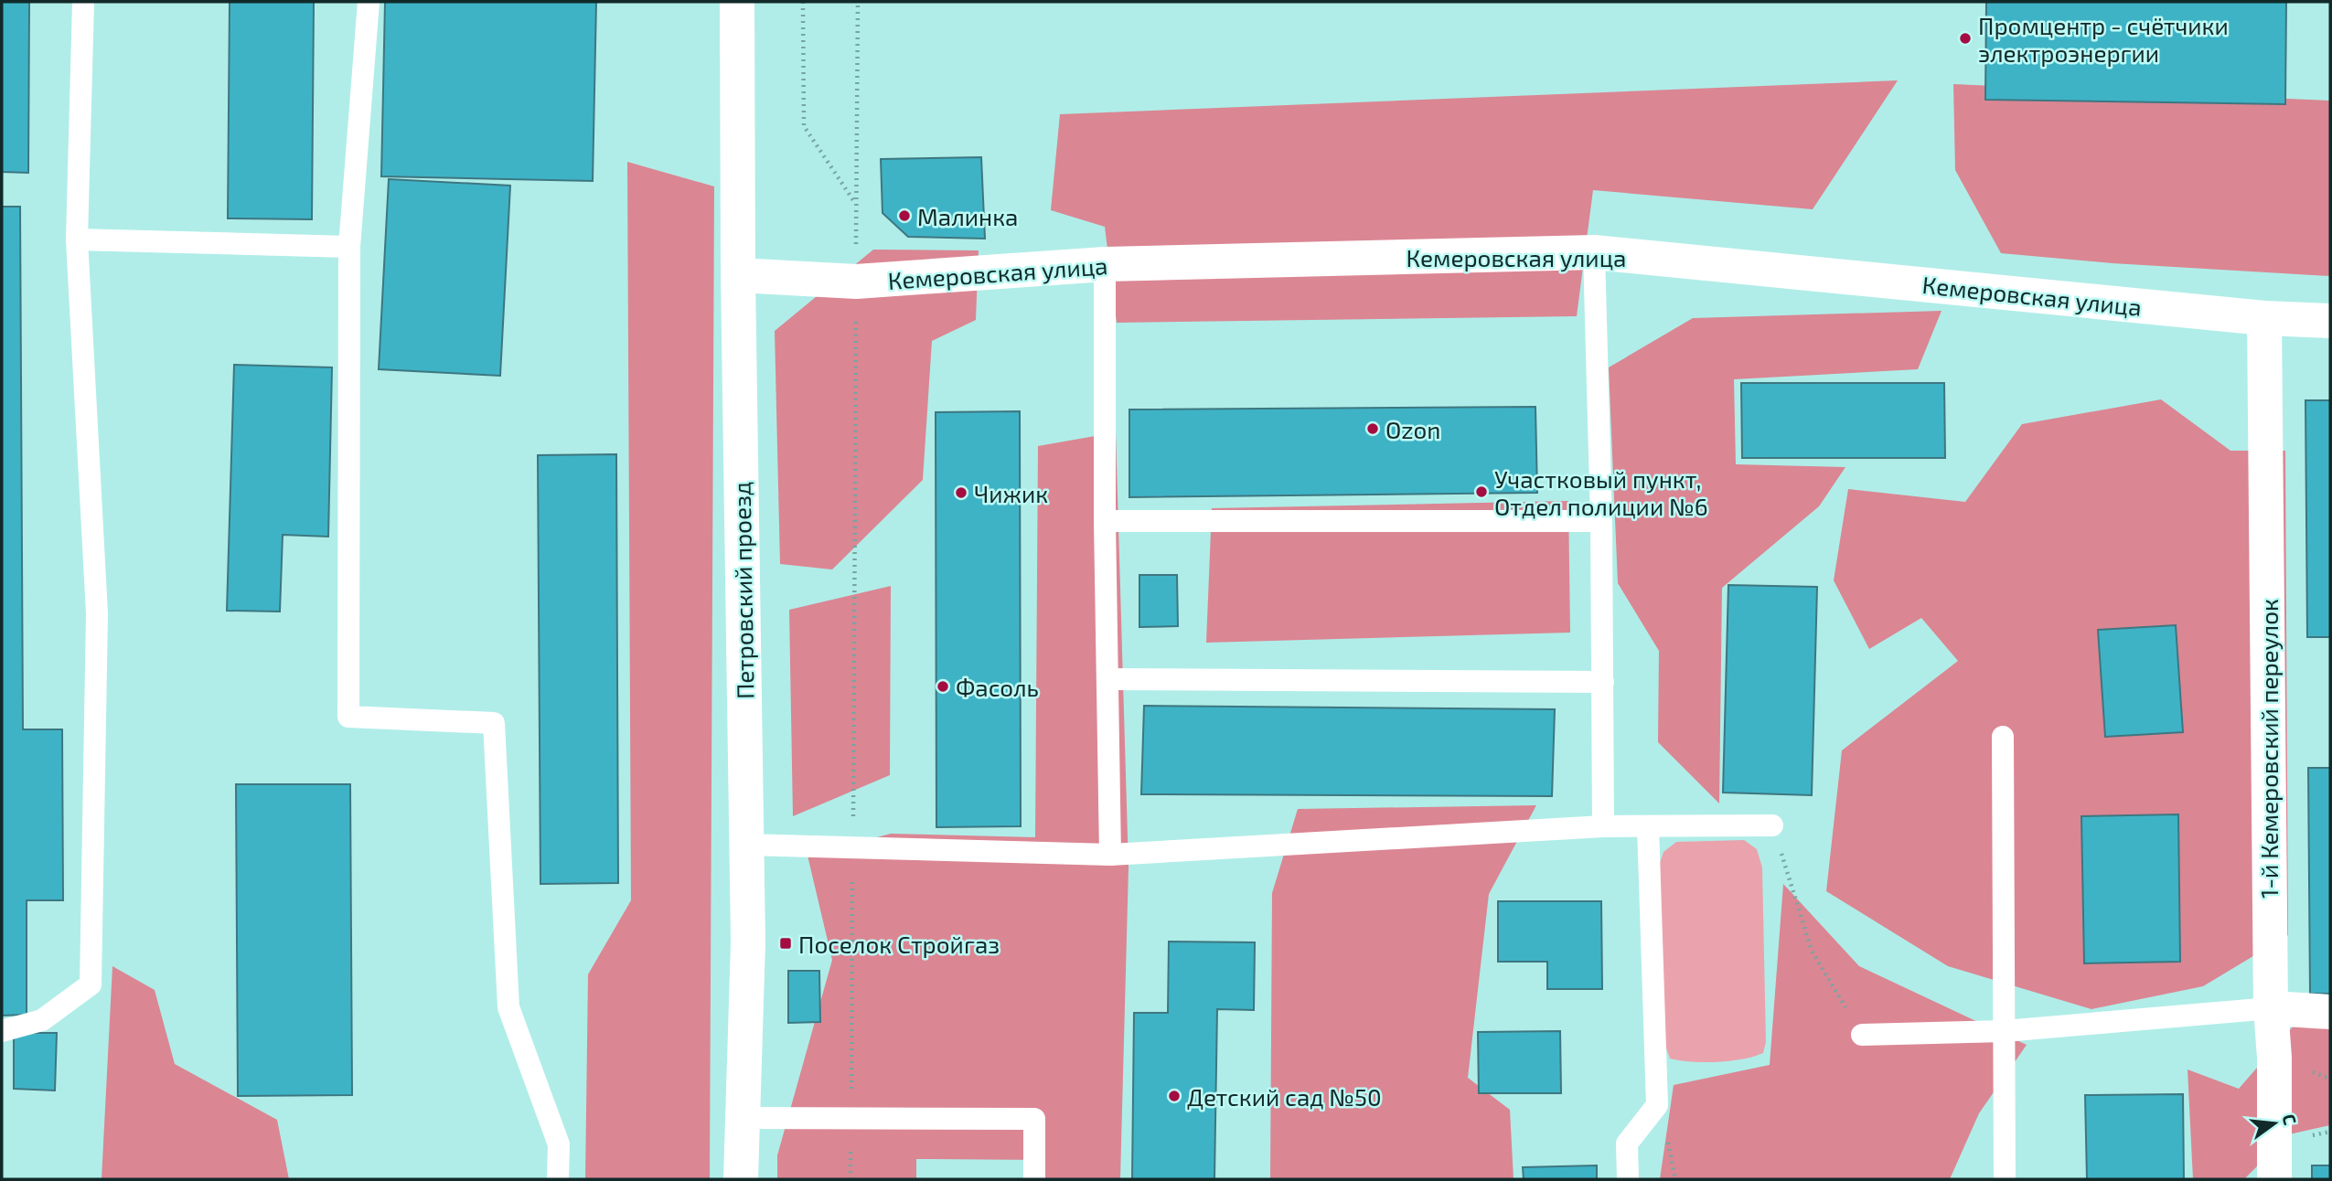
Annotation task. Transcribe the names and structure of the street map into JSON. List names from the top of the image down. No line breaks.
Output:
{"streets":{"street":["Кемеровская улица","Петровский проезд","1-й Кемеровский переулок"]},"crossings":[["Кемеровская улица","Петровский проезд"],["Кемеровская улица","1-й Кемеровский переулок"]],"places":{"other":["Промцентр - счётчики электроэнергии","Малинка","Ozon","Участковый пункт, Отдел полиции №6","Чижик","Фасоль","Детский сад №50"],"transit":["Поселок Стройгаз"]},"north":"right"}
